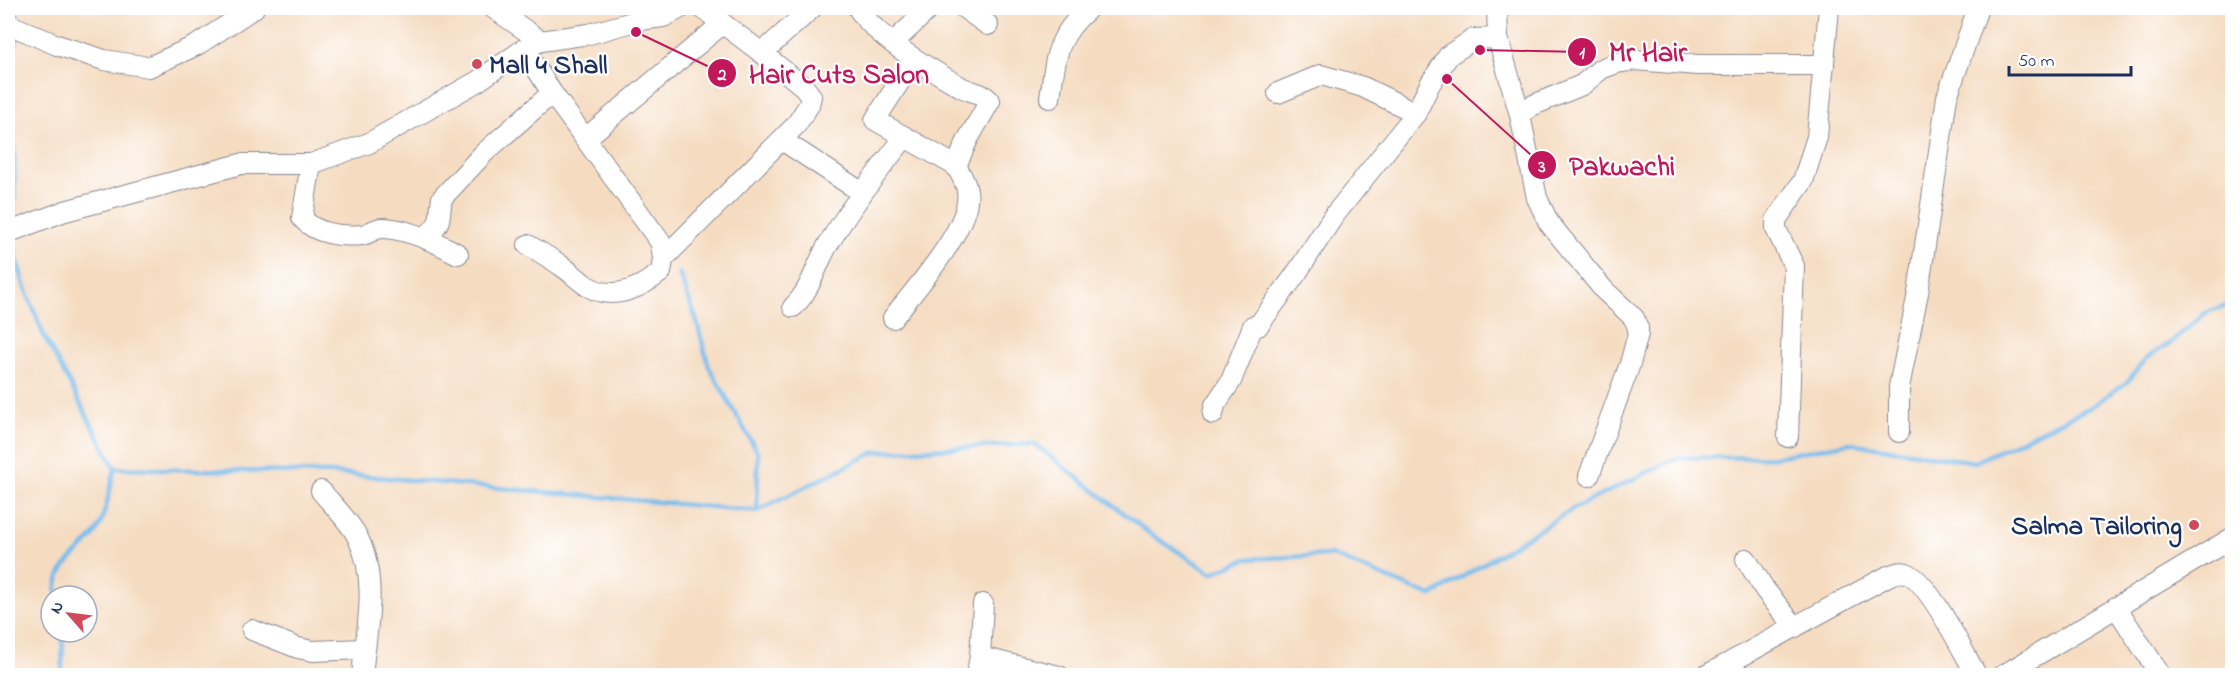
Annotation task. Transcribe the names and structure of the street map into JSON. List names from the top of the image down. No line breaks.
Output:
{"places":["Hair Cuts Salon","Mr Hair","Mall 4 Shall","Pakwachi","Salma Tailoring"],"scale_bar":"50 m","north":"top left"}
